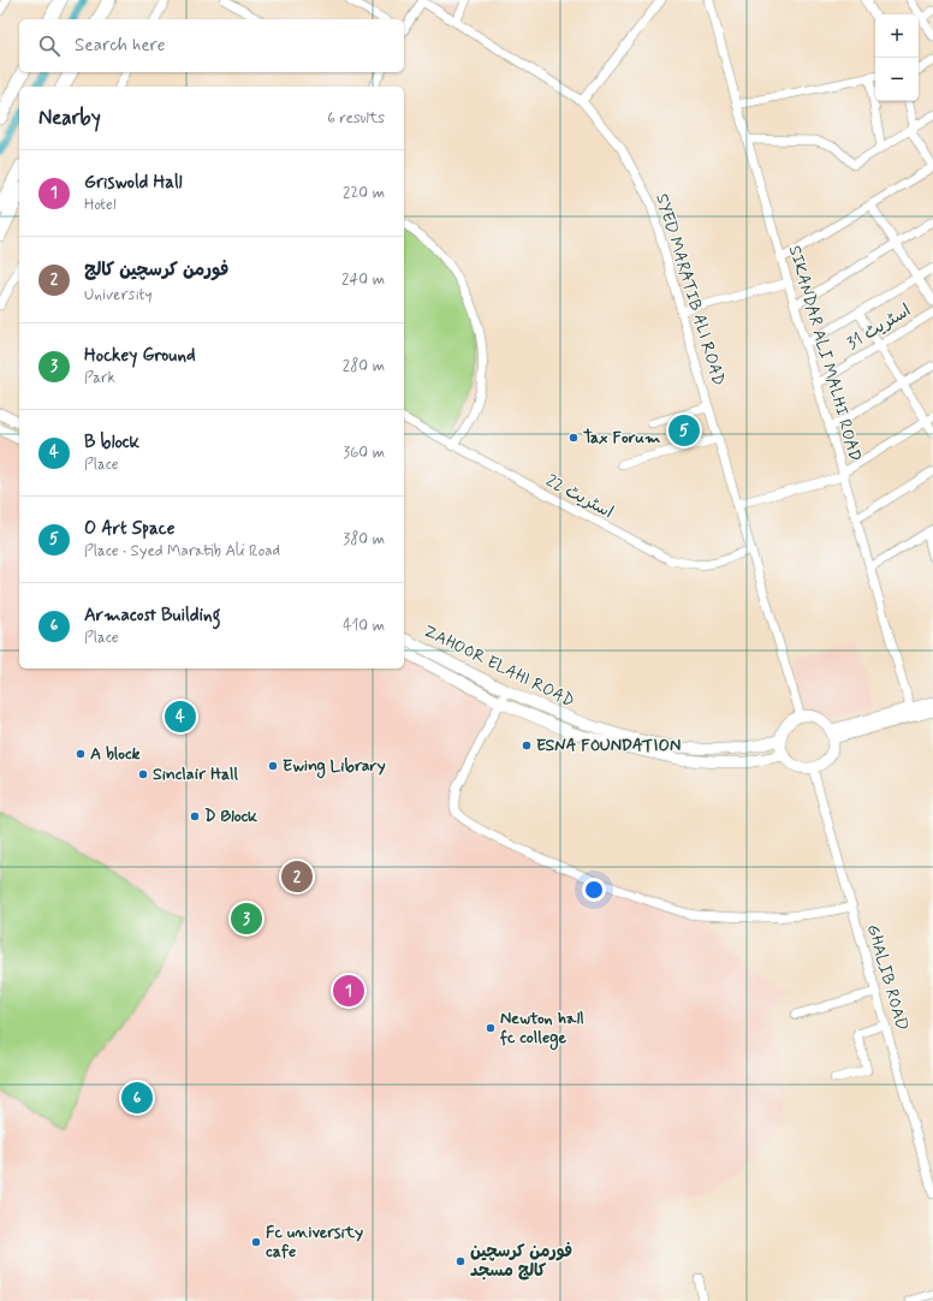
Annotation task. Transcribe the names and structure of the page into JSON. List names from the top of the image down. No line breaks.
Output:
{"streets":{"main road":["ZAHOOR ELAHI ROAD"],"street":["SYED MARATIB ALI ROAD","اسٹریٹ 31","SIKANDAR ALI MALHI ROAD","اسٹریٹ 22","GHALIB ROAD"]},"crossings":[["SYED MARATIB ALI ROAD","اسٹریٹ 22"],["SYED MARATIB ALI ROAD","ZAHOOR ELAHI ROAD"],["SYED MARATIB ALI ROAD","GHALIB ROAD"],["اسٹریٹ 31","SIKANDAR ALI MALHI ROAD"],["ZAHOOR ELAHI ROAD","GHALIB ROAD"]],"places":["Tax Forum","ESNA FOUNDATION","A block","Ewing Library","Sinclair Hall","D Block","Newton hall fc college","Fc university cafe","فورمن کرسچین کالج مسجد"],"page":{"map_buttons":["+","−"],"search":"Search here","heading":["Nearby","6 results"],"list":[{"mark":"1","name":"Griswold Hall","note":"Hotel","value":"220 m"},{"mark":"2","name":"فورمن کرسچین کالج","note":"University","value":"240 m"},{"mark":"3","name":"Hockey Ground","note":"Park","value":"280 m"},{"mark":"4","name":"B block","note":"Place","value":"360 m"},{"mark":"5","name":"O Art Space","note":"Place · Syed Maratib Ali Road","value":"380 m"},{"mark":"6","name":"Armacost Building","note":"Place","value":"410 m"}],"pins":["5","4","2","3","1","6"]}}
